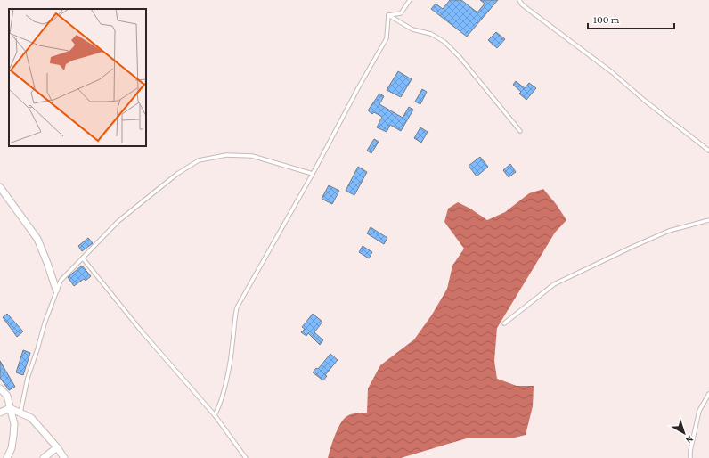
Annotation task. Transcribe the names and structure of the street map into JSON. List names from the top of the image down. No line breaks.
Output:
{"scale_bar":"100 m","north":"bottom right"}
